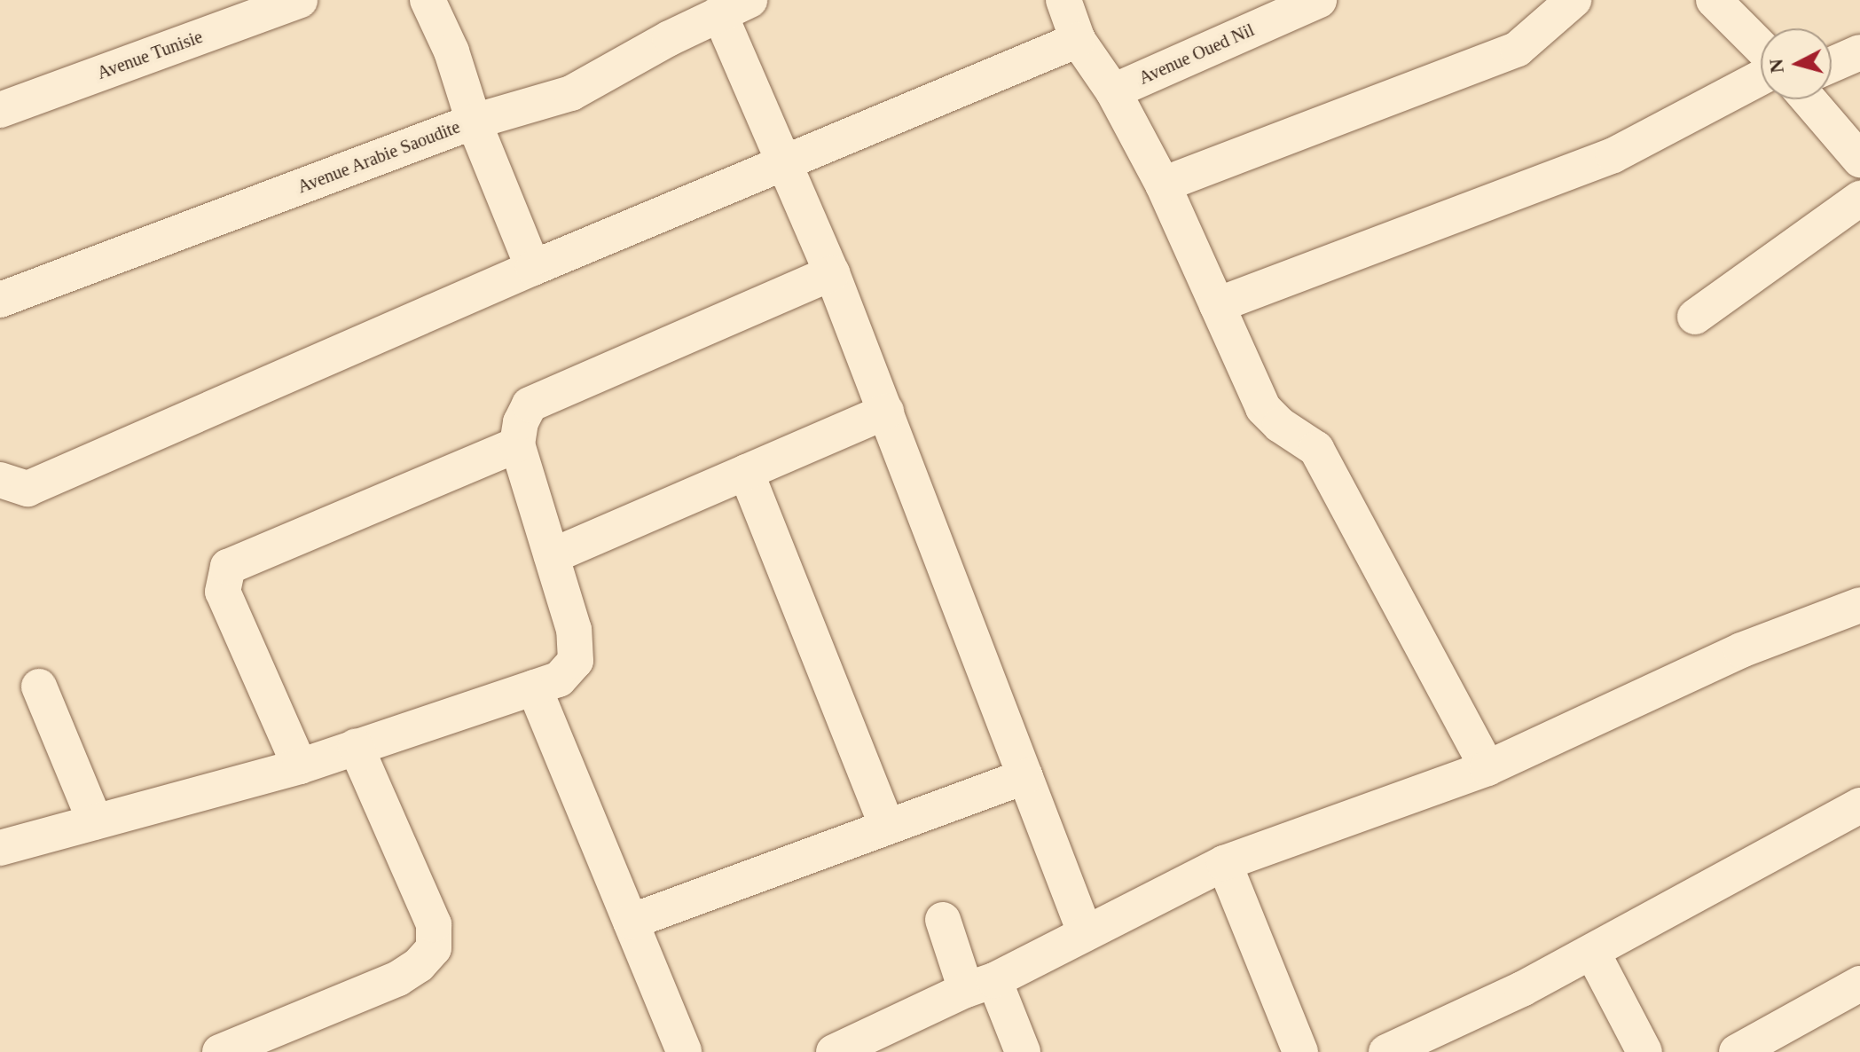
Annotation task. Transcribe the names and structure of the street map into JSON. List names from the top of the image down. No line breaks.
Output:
{"streets":{"street":["Avenue Oued Nil","Avenue Tunisie","Avenue Arabie Saoudite"]},"north":"left"}
